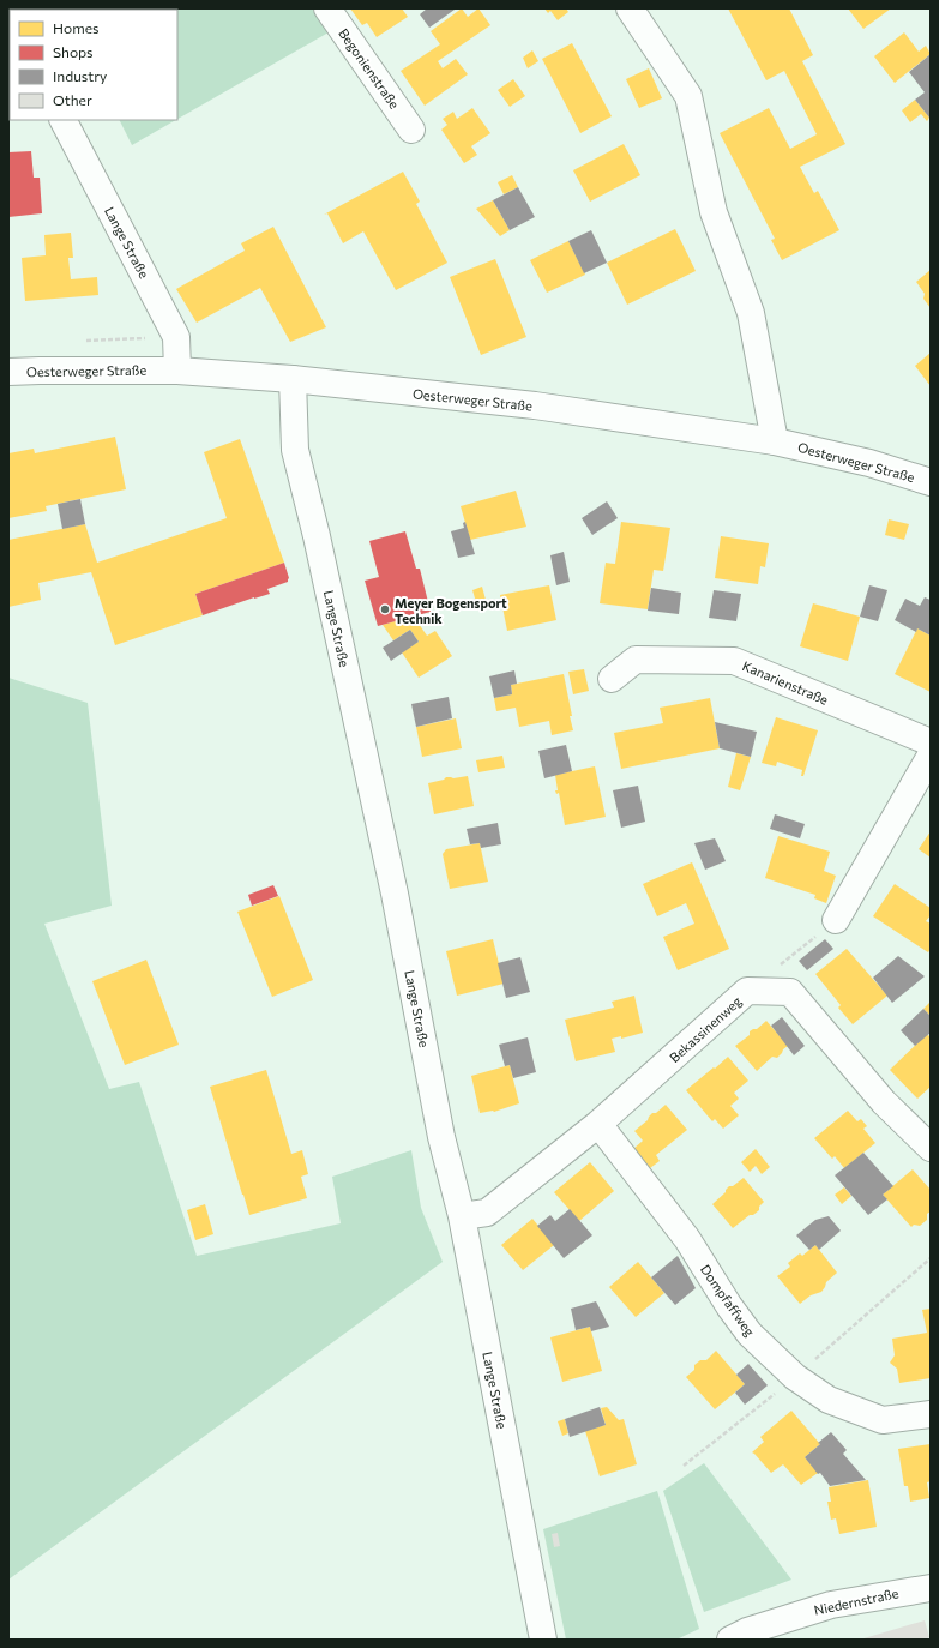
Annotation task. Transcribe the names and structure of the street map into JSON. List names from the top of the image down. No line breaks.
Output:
{"streets":{"street":["Begonienstraße","Lange Straße","Oesterweger Straße","Kanarienstraße","Bekassinenweg","Dompfaffweg","Niedernstraße"]},"crossings":[["Lange Straße","Oesterweger Straße"],["Lange Straße","Bekassinenweg"],["Bekassinenweg","Dompfaffweg"]],"places":["Meyer Bogensport Technik"],"legend":["Homes","Shops","Industry","Other"]}
